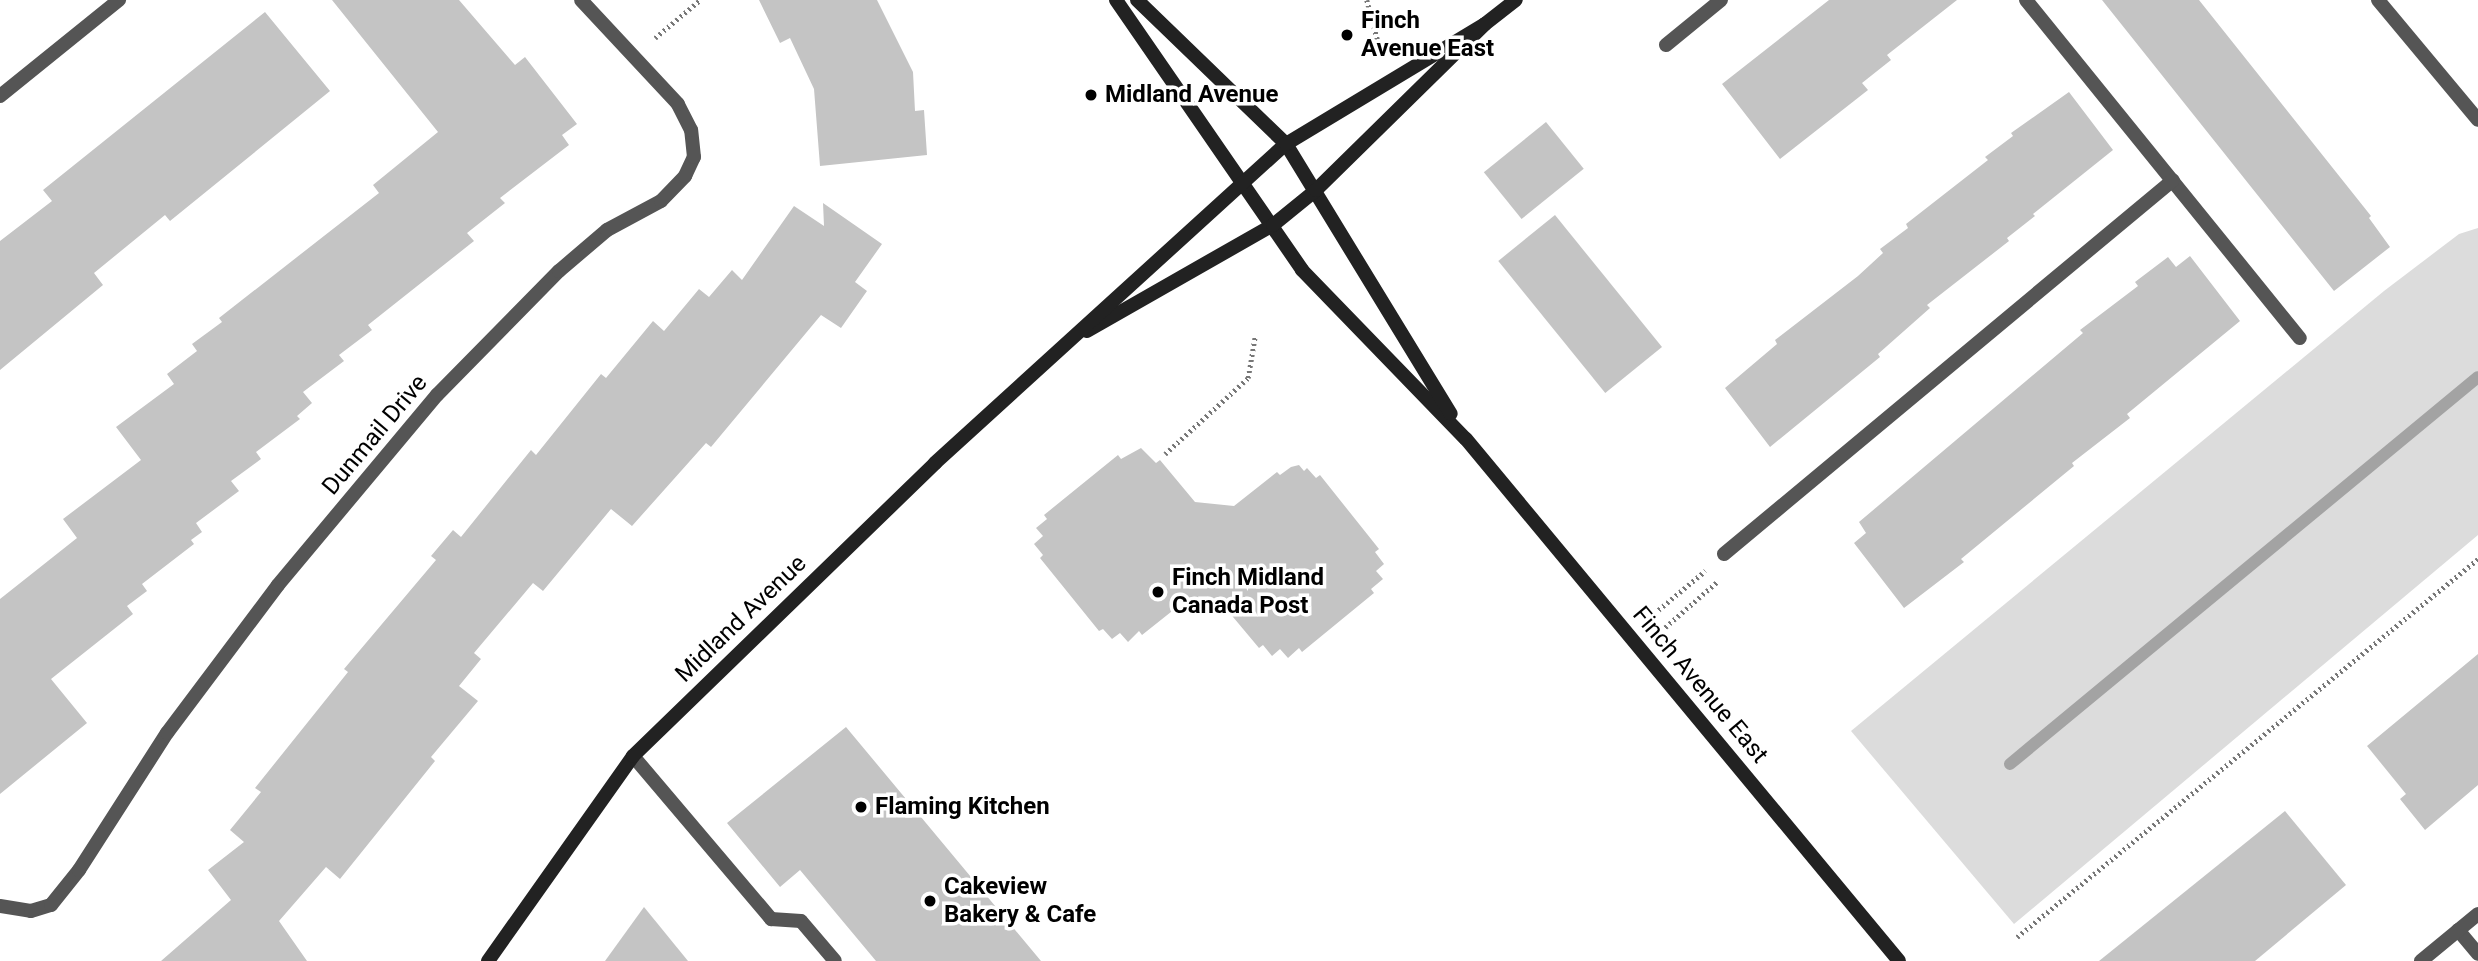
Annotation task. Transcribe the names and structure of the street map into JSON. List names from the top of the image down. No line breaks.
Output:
{"streets":{"main road":["Midland Avenue","Finch Avenue East"],"street":["Dunmail Drive"]},"crossings":[["Midland Avenue","Finch Avenue East"]],"places":["Finch Avenue East","Midland Avenue","Finch Midland Canada Post","Flaming Kitchen","Cakeview Bakery & Cafe"]}
